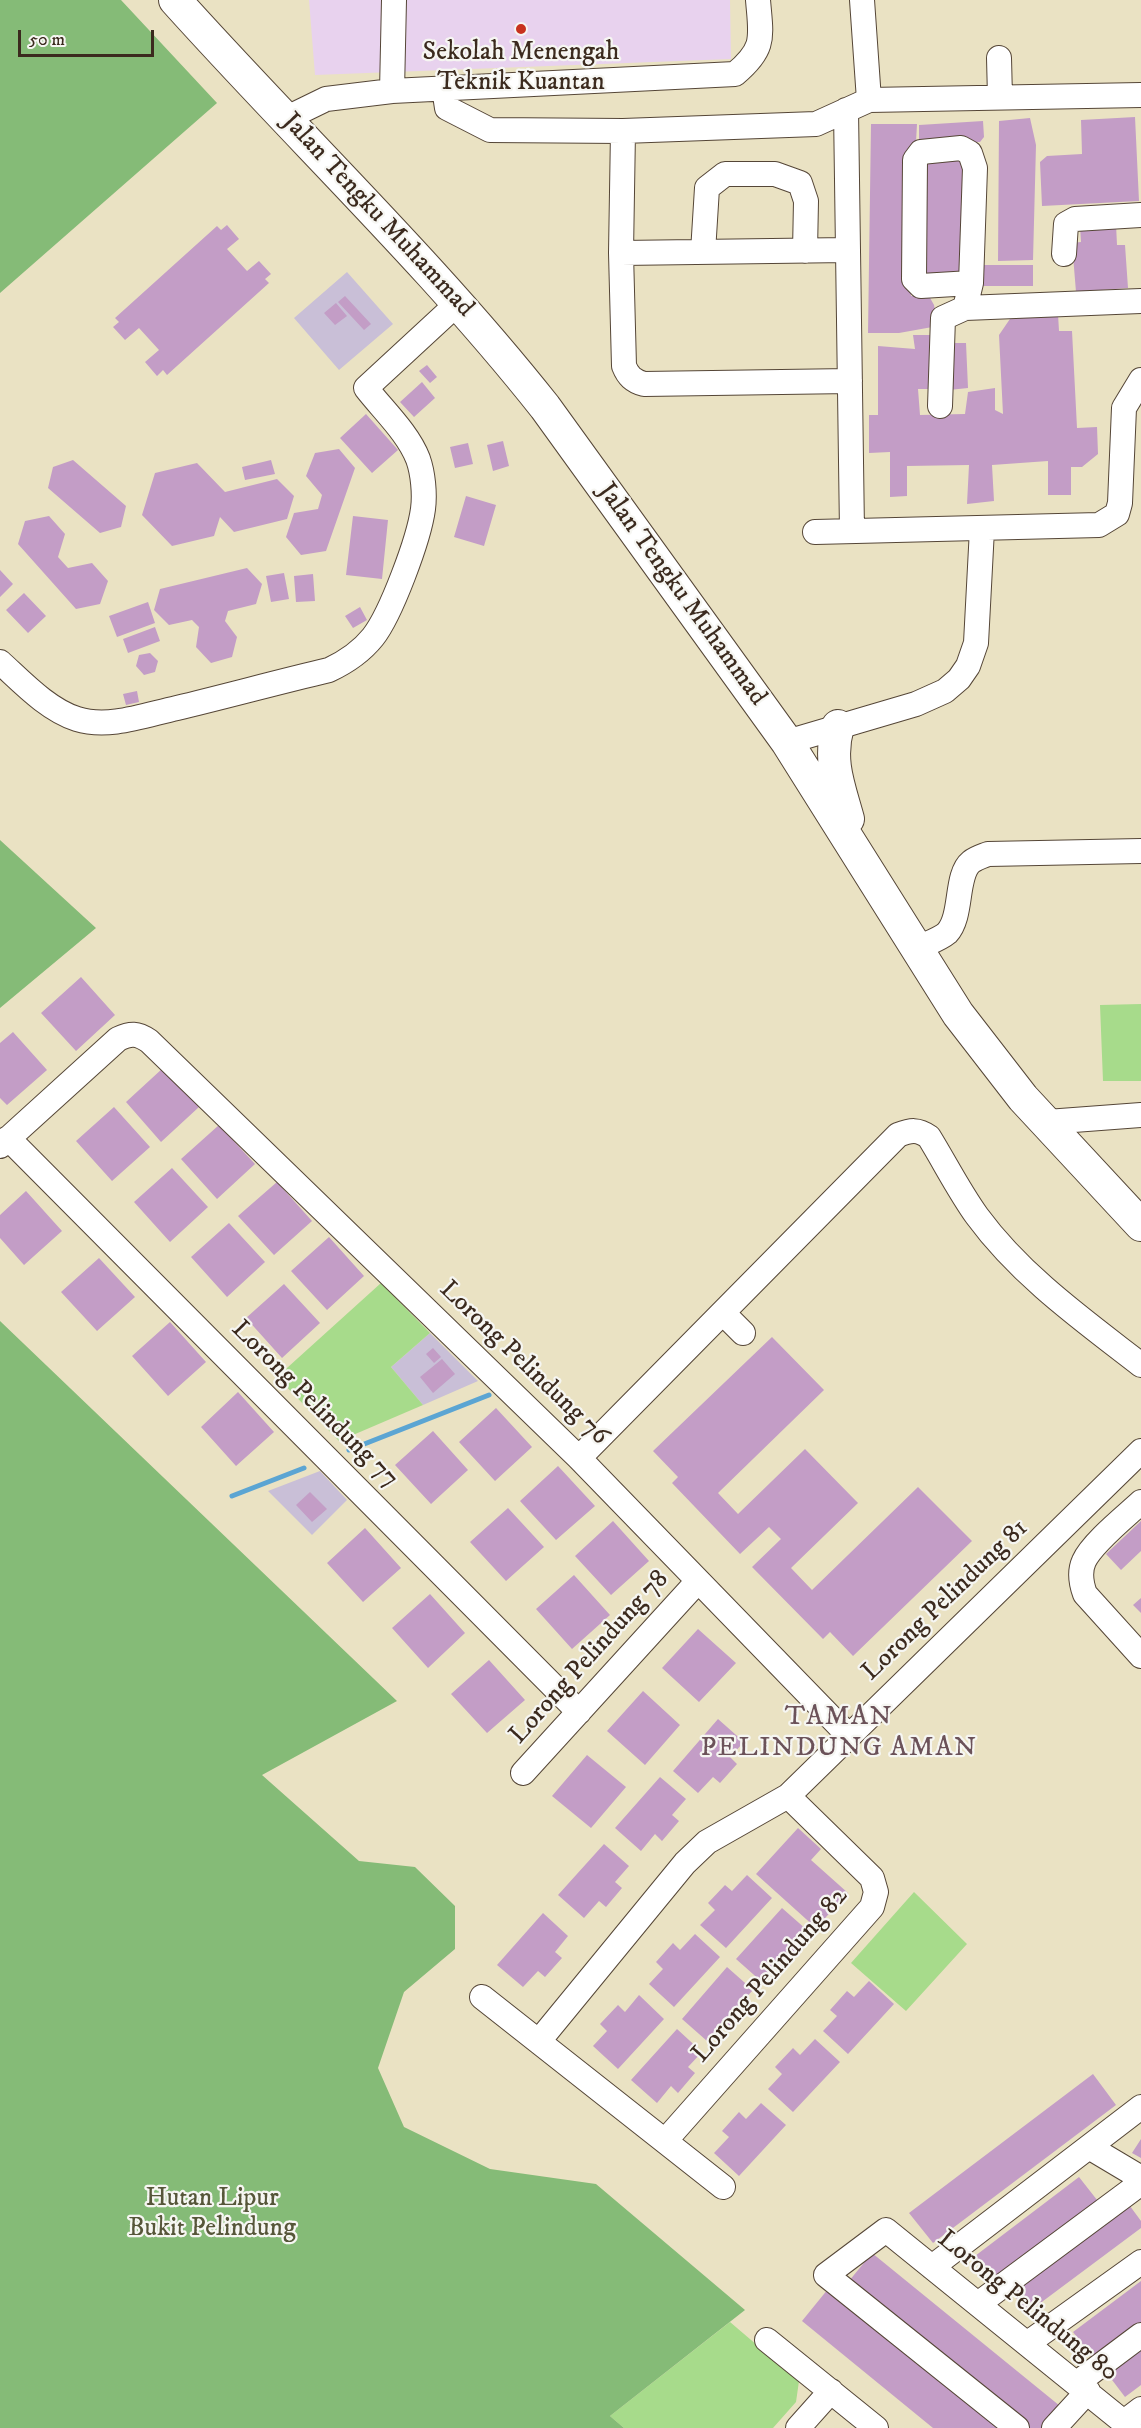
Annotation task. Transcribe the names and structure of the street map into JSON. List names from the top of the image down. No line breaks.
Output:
{"streets":{"main road":["Jalan Tengku Muhammad"],"street":["Lorong Pelindung 76","Lorong Pelindung 77","Lorong Pelindung 81","Lorong Pelindung 78","Lorong Pelindung 82","Lorong Pelindung 80"]},"crossings":[["Lorong Pelindung 76","Lorong Pelindung 77"],["Lorong Pelindung 76","Lorong Pelindung 81"],["Lorong Pelindung 76","Lorong Pelindung 78"],["Lorong Pelindung 77","Lorong Pelindung 78"],["Lorong Pelindung 81","Lorong Pelindung 82"]],"districts":["TAMAN PELINDUNG AMAN"],"parks":["Hutan Lipur Bukit Pelindung"],"places":["Sekolah Menengah Teknik Kuantan"],"scale_bar":"50 m"}
